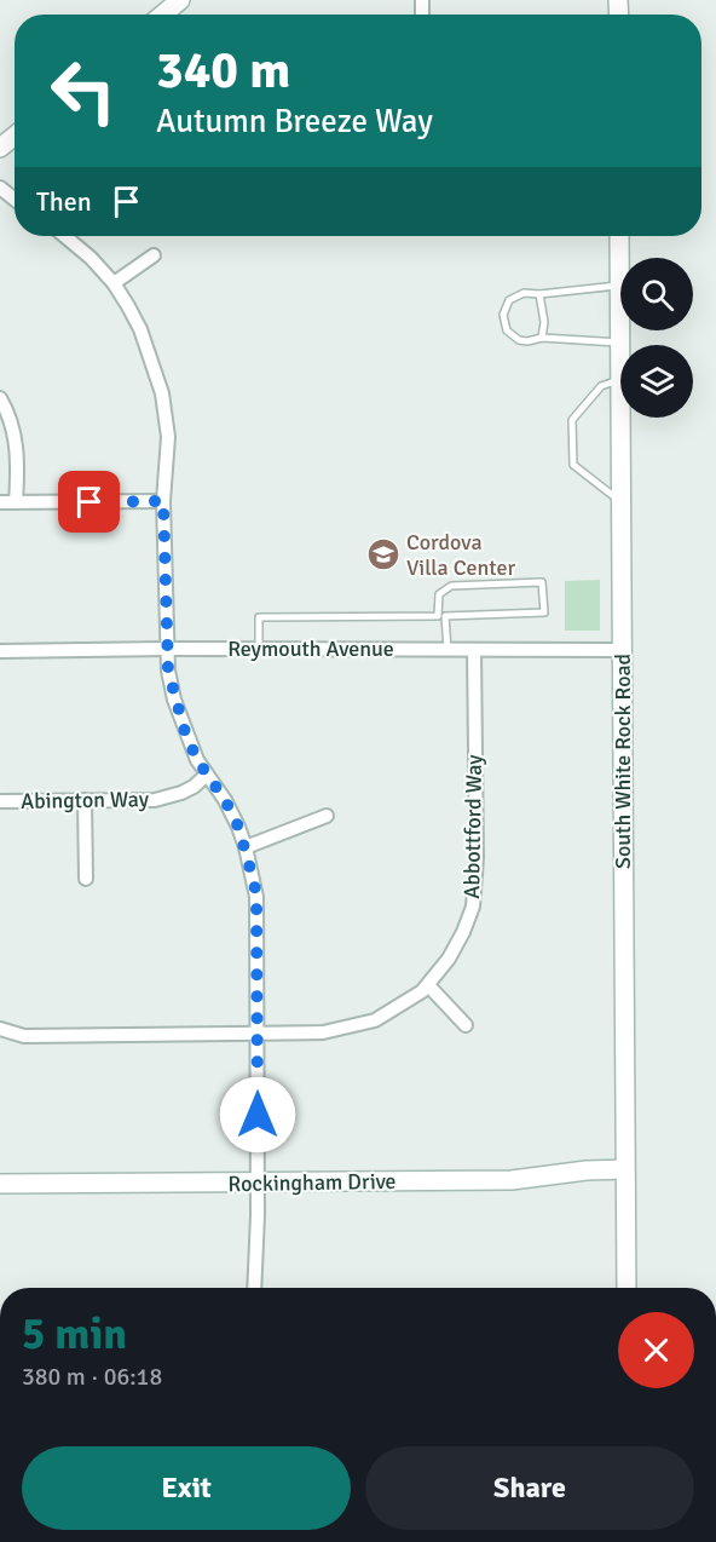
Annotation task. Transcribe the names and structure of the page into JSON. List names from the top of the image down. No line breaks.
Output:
{"streets":{"street":["Reymouth Avenue","South White Rock Road","Abington Way","Abbottford Way","Rockingham Drive"]},"crossings":[["Reymouth Avenue","South White Rock Road"],["Reymouth Avenue","Abbottford Way"],["South White Rock Road","Rockingham Drive"]],"places":{"school or university":["Cordova Villa Center"]},"page":{"turn":["340 m","Autumn Breeze Way"],"then":"Then","heading":["5 min","380 m · 06:18"],"buttons":["Exit","Share"]}}
